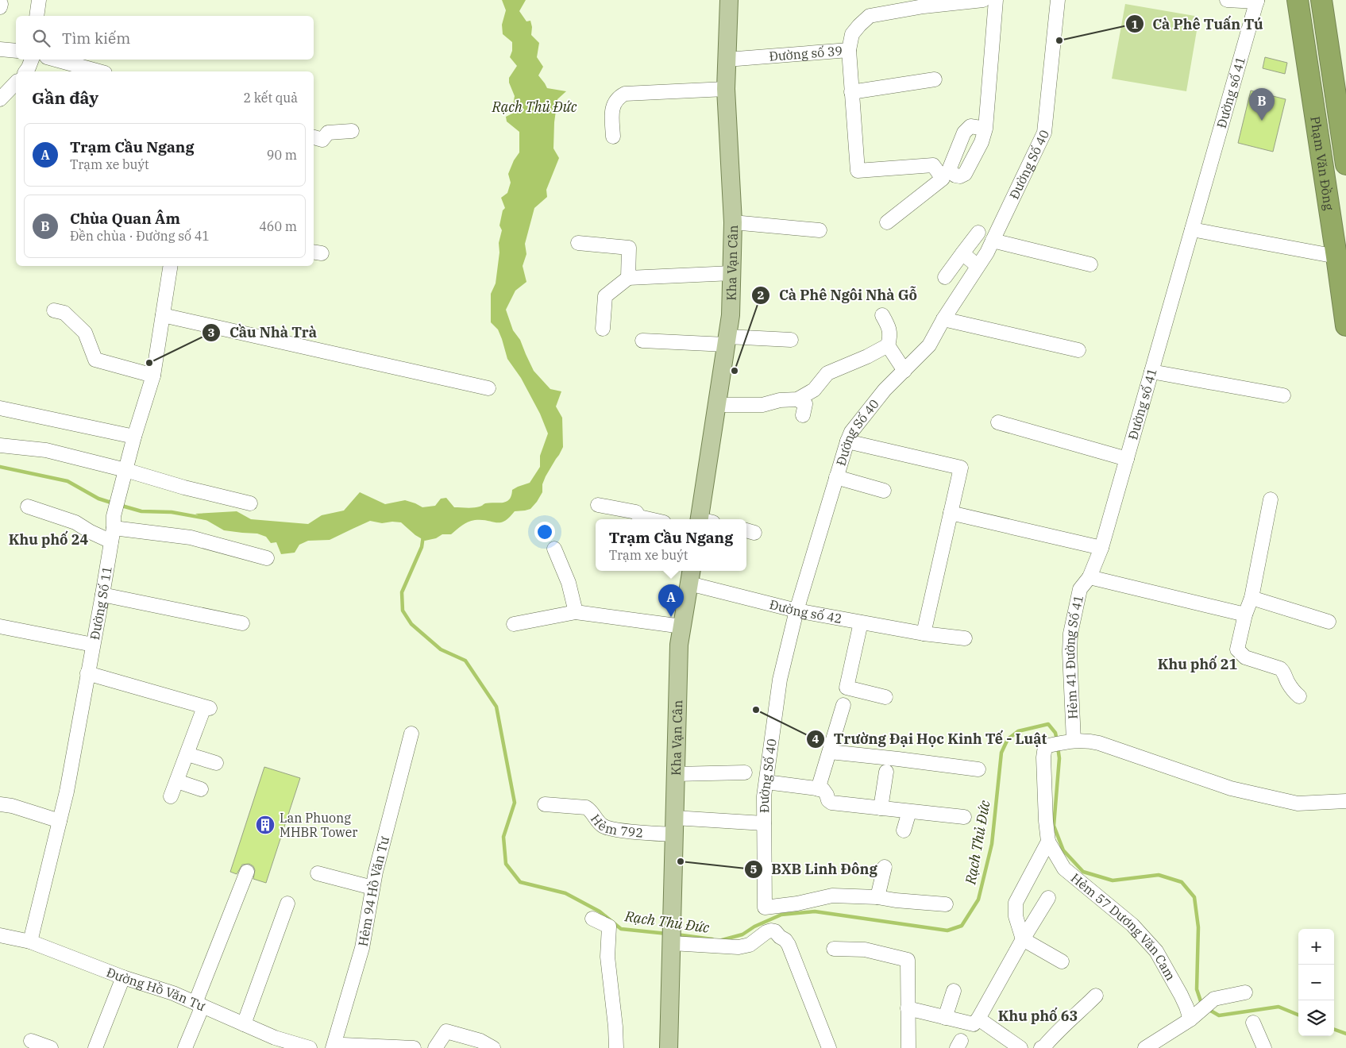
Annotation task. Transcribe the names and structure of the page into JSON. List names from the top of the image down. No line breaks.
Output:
{"streets":{"highway":["Phạm Văn Đồng"],"main road":["Kha Vạn Cân"],"street":["Đường số 39","Đường số 41","Đường Số 40","Đường Số 11","Đường số 42","Hẻm 41 Đường Số 41","Hẻm 792","Hẻm 94 Hồ Văn Tư","Hẻm 57 Dương Văn Cam","Đường Hồ Văn Tư"]},"crossings":[["Đường số 39","Kha Vạn Cân"],["Đường số 41","Hẻm 41 Đường Số 41"],["Đường Số 40","Đường số 42"],["Đường Số 40","Hẻm 792"],["Kha Vạn Cân","Đường số 42"],["Kha Vạn Cân","Hẻm 792"],["Đường Số 11","Đường Hồ Văn Tư"]],"districts":["Khu phố 24","Khu phố 21","Khu phố 63"],"water":["Rạch Thủ Đức"],"places":{"other":["Cà Phê Tuấn Tú","Cầu Nhà Trà","Cà Phê Ngôi Nhà Gỗ","Trường Đại Học Kinh Tế - Luật","BXB Linh Đông"],"building":["Lan Phuong MHBR Tower"]},"page":{"search":"Tìm kiếm","heading":["Gần đây","2 kết quả"],"pins":["B","A"],"list":[{"mark":"A","name":"Trạm Cầu Ngang","note":"Trạm xe buýt","value":"90 m"},{"mark":"B","name":"Chùa Quan Âm","note":"Đền chùa · Đường số 41","value":"460 m"}],"popup":["Trạm Cầu Ngang","Trạm xe buýt"],"map_buttons":["+","−"]}}
